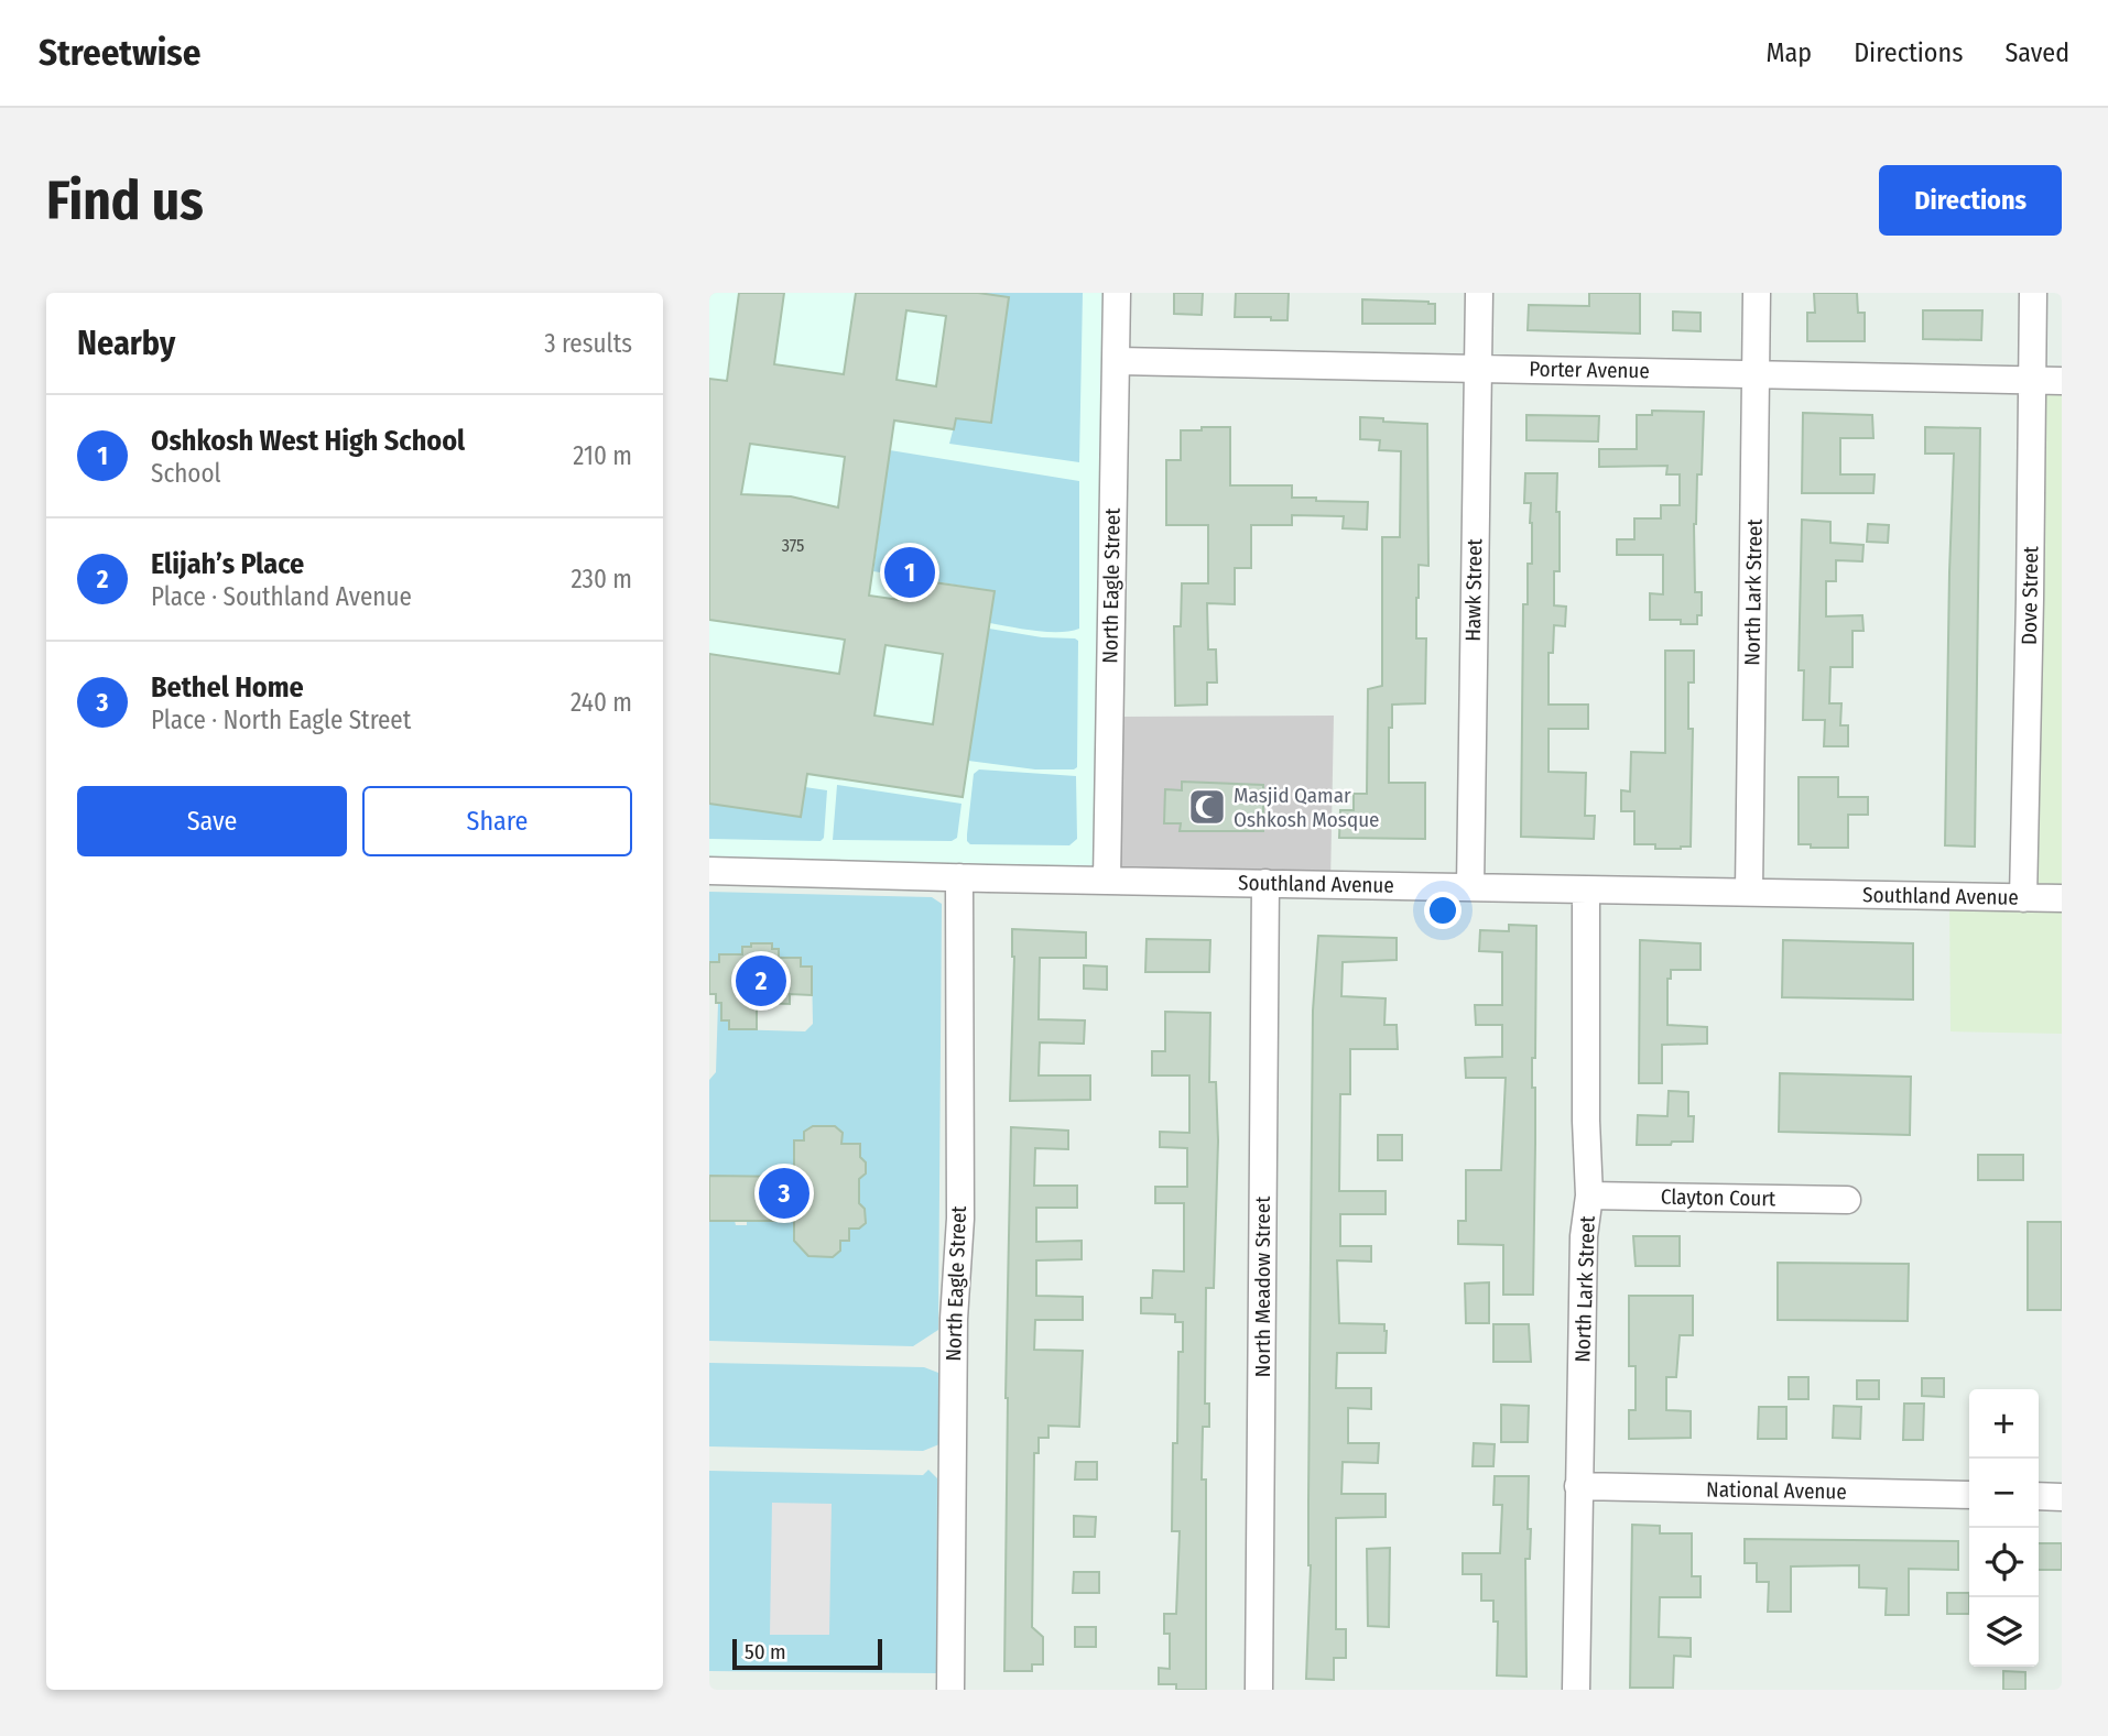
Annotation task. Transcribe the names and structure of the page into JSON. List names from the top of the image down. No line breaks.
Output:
{"streets":{"street":["Porter Avenue","North Eagle Street","Hawk Street","North Lark Street","Dove Street","Southland Avenue","Clayton Court","North Meadow Street","National Avenue"]},"crossings":[["Porter Avenue","North Eagle Street"],["Porter Avenue","Hawk Street"],["Porter Avenue","North Lark Street"],["Porter Avenue","Dove Street"],["North Eagle Street","Southland Avenue"],["Hawk Street","Southland Avenue"],["North Lark Street","Southland Avenue"],["North Lark Street","Clayton Court"],["North Lark Street","National Avenue"],["Dove Street","Southland Avenue"],["Southland Avenue","North Meadow Street"]],"places":{"mosque":["Masjid Qamar Oshkosh Mosque"]},"house_numbers":["375"],"scale_bar":"50 m","page":{"header":"Streetwise","nav":["Map","Directions","Saved"],"buttons":["Directions",["Save","Share"]],"title":"Find us","heading":["Nearby","3 results"],"list":[{"mark":"1","name":"Oshkosh West High School","note":"School","value":"210 m"},{"mark":"2","name":"Elijah’s Place","note":"Place · Southland Avenue","value":"230 m"},{"mark":"3","name":"Bethel Home","note":"Place · North Eagle Street","value":"240 m"}],"pins":["1","2","3"],"map_buttons":["+","−"],"scale":"50 m"}}
